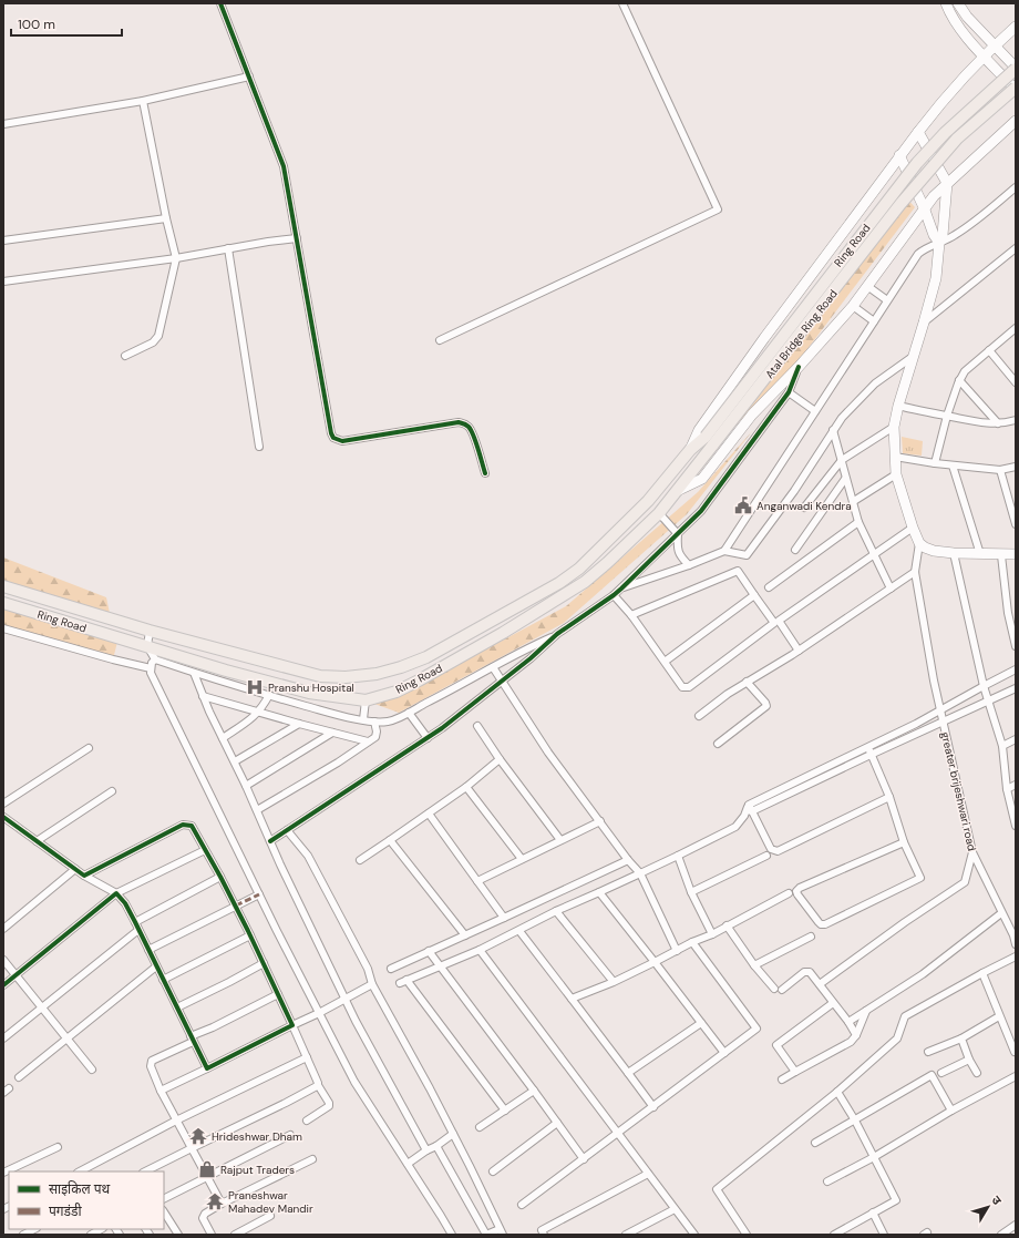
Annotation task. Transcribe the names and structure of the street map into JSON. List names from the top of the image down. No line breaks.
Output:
{"streets":{"main road":["Ring Road","Atal Bridge Ring Road"],"street":["greater brijeshwari road"]},"crossings":[["Ring Road","Atal Bridge Ring Road"]],"places":{"public building":["Anganwadi Kendra"],"hospital":["Pranshu Hospital"],"temple":["Hrideshwar Dham","Praneshwar Mahadev Mandir"],"shop":["Rajput Traders"]},"legend":["साइकिल पथ","पगडंडी"],"scale_bar":"100 m","north":"top right"}
